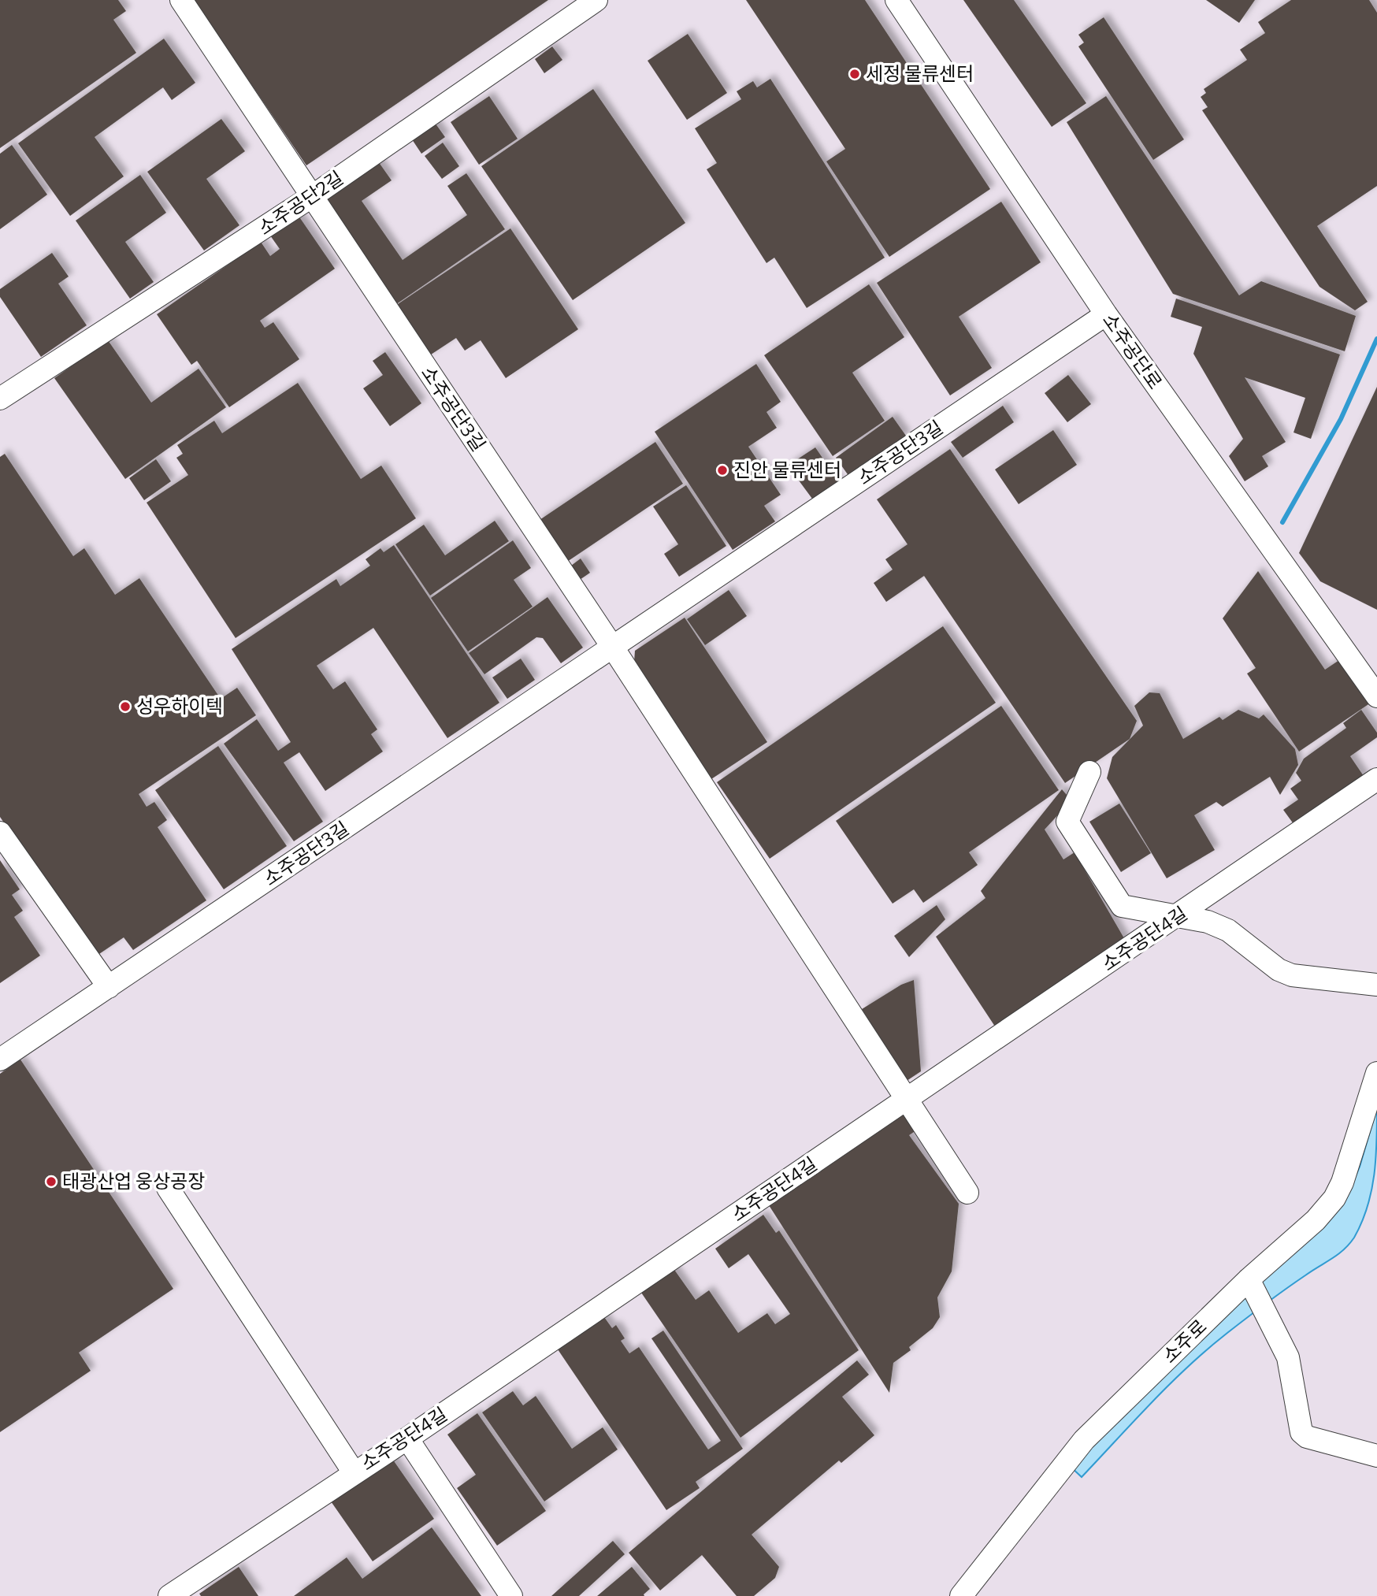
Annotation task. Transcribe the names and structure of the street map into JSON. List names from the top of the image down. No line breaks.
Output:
{"streets":{"street":["소주공단2길","소주공단로","소주공단3길","소주공단4길","소주로"]},"crossings":[["소주공단2길","소주공단3길"],["소주공단로","소주공단3길"]],"places":["세정 물류센터","진안 물류센터","성우하이텍","태광산업 웅상공장"]}
